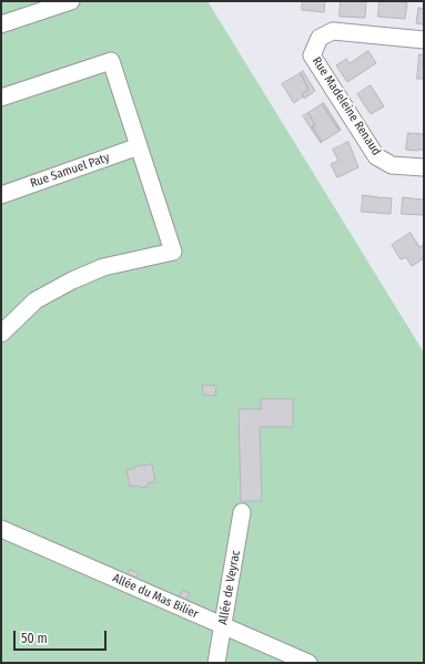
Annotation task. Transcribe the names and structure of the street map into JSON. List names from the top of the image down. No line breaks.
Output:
{"streets":{"street":["Rue Madeleine Renaud","Rue Samuel Paty","Allée de Veyrac","Allée du Mas Bilier"]},"crossings":[["Allée de Veyrac","Allée du Mas Bilier"]],"scale_bar":"50 m"}
